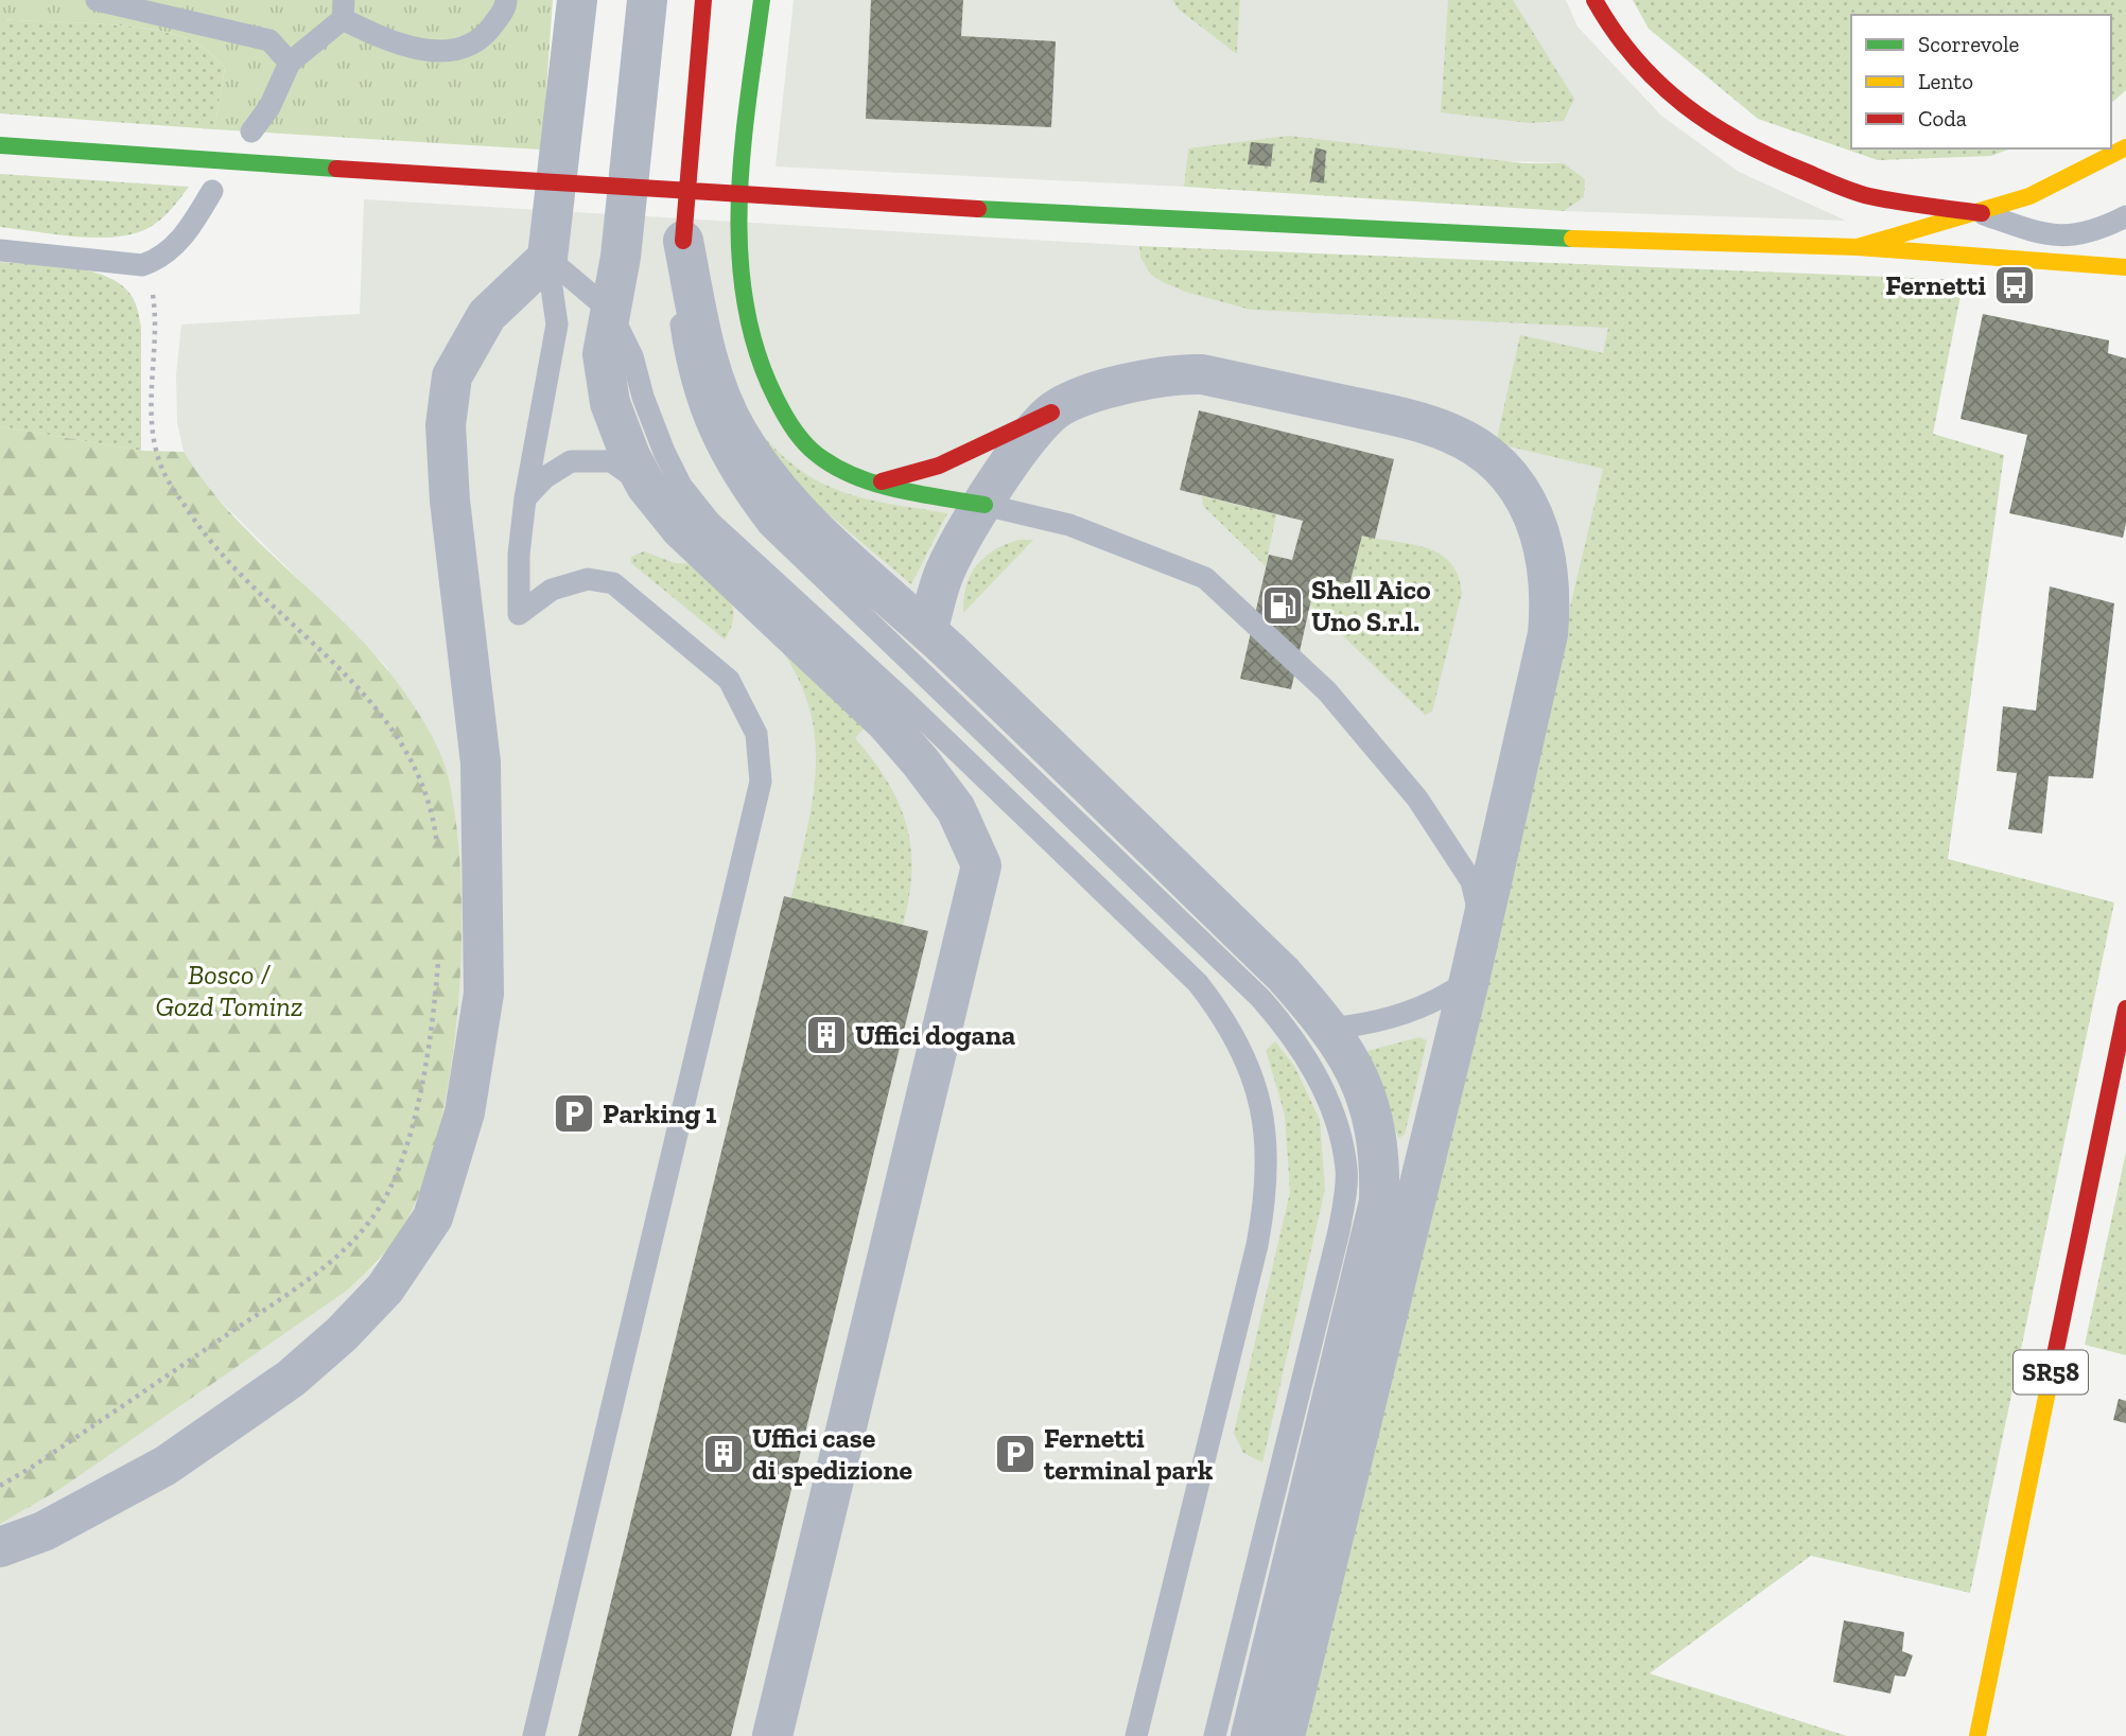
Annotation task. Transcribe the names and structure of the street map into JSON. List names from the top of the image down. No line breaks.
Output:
{"streets":{"main road":["SR58"]},"parks":["Bosco / Gozd Tominz"],"places":{"bus stop":["Fernetti"],"fuel station":["Shell Aico Uno S.r.l."],"building":["Uffici dogana","Uffici case di spedizione"],"parking":["Parking 1","Fernetti terminal park"]},"legend":["Scorrevole","Lento","Coda"]}
